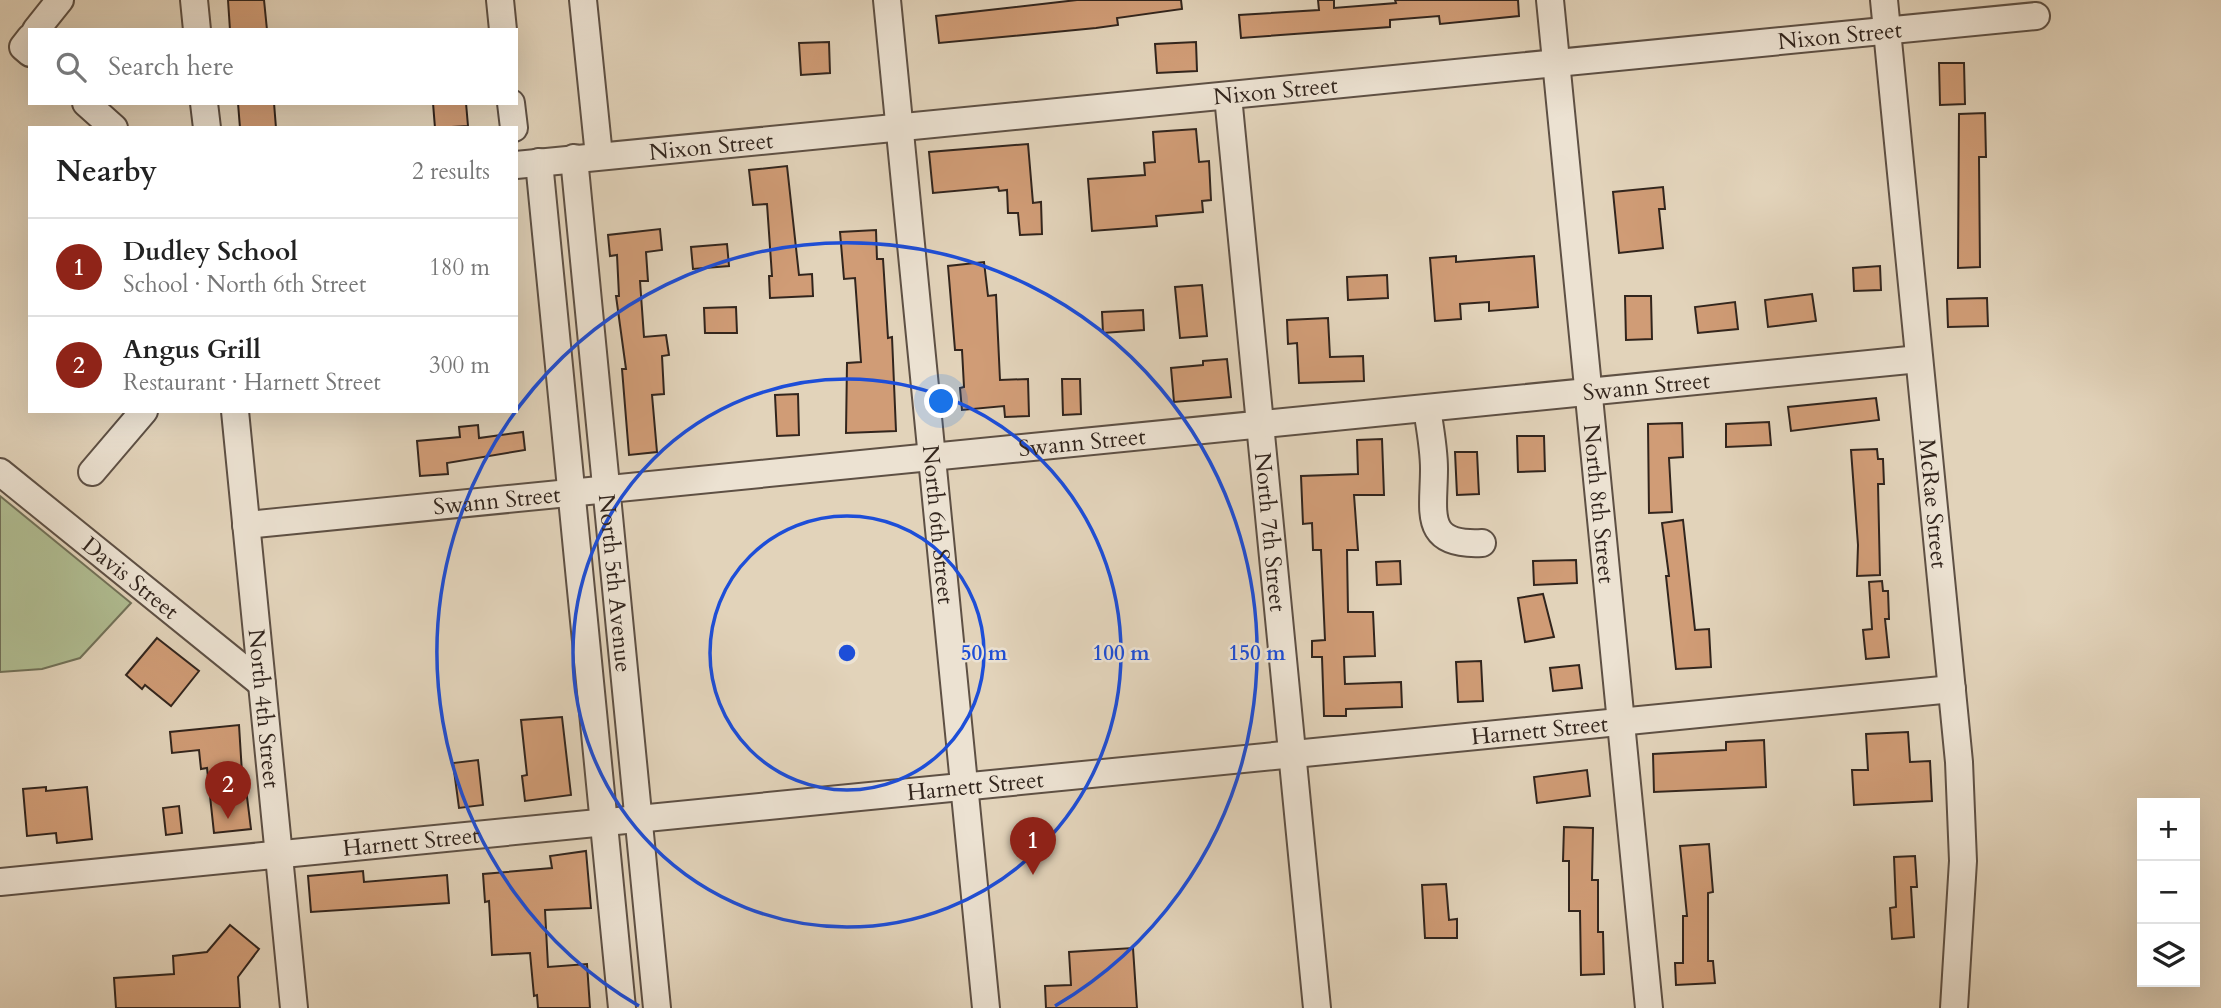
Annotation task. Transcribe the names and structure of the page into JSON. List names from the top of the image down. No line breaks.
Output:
{"streets":{"street":["Nixon Street","Swann Street","North 8th Street","McRae Street","North 6th Street","North 7th Street","Davis Street","North 5th Avenue","North 4th Street","Harnett Street"]},"crossings":[["Nixon Street","North 8th Street"],["Nixon Street","McRae Street"],["Nixon Street","North 6th Street"],["Nixon Street","North 7th Street"],["Nixon Street","North 5th Avenue"],["Swann Street","North 8th Street"],["Swann Street","McRae Street"],["Swann Street","North 6th Street"],["Swann Street","North 7th Street"],["Swann Street","North 5th Avenue"],["Swann Street","North 4th Street"],["North 8th Street","Harnett Street"],["McRae Street","Harnett Street"],["North 6th Street","Harnett Street"],["North 7th Street","Harnett Street"],["Davis Street","North 4th Street"],["North 5th Avenue","Harnett Street"],["North 4th Street","Harnett Street"]],"page":{"search":"Search here","heading":["Nearby","2 results"],"list":[{"mark":"1","name":"Dudley School","note":"School · North 6th Street","value":"180 m"},{"mark":"2","name":"Angus Grill","note":"Restaurant · Harnett Street","value":"300 m"}],"pins":["2","1"],"map_buttons":["+","−"]},"rings":["50 m","100 m","150 m"]}
